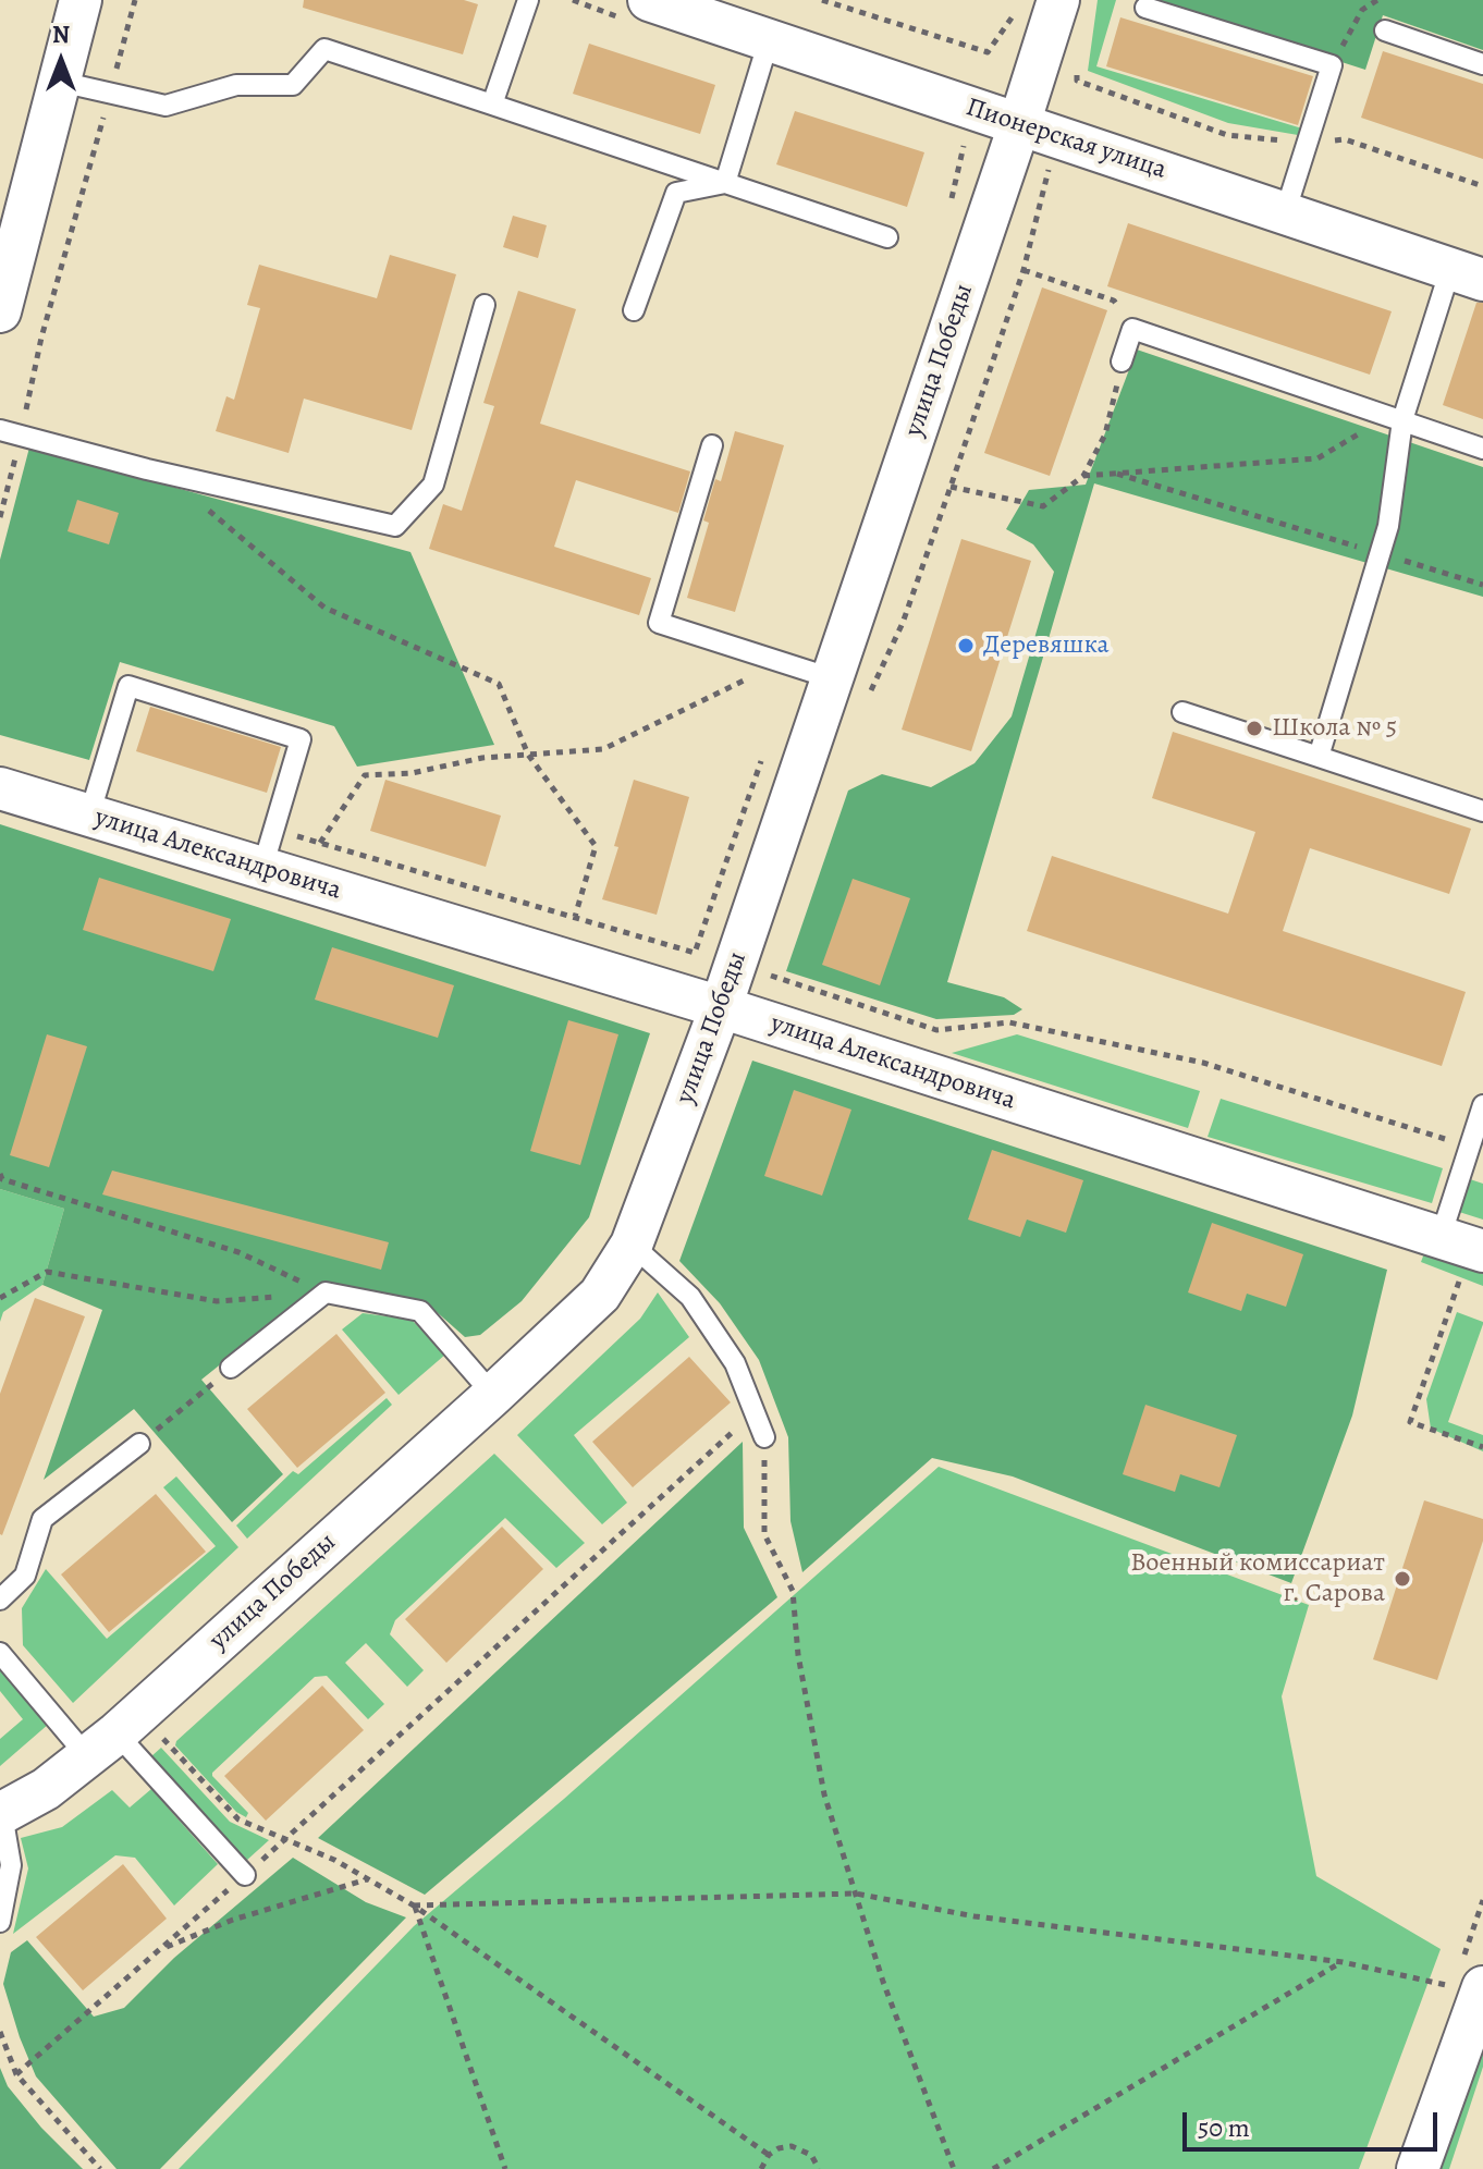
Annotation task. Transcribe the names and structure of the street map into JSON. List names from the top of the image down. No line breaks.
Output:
{"streets":{"street":["Пионерская улица","улица Победы","улица Александровича"]},"crossings":[["Пионерская улица","улица Победы"],["улица Победы","улица Александровича"]],"places":["Деревяшка","Школа № 5","Военный комиссариат г. Сарова"],"scale_bar":"50 m","north":"top"}
